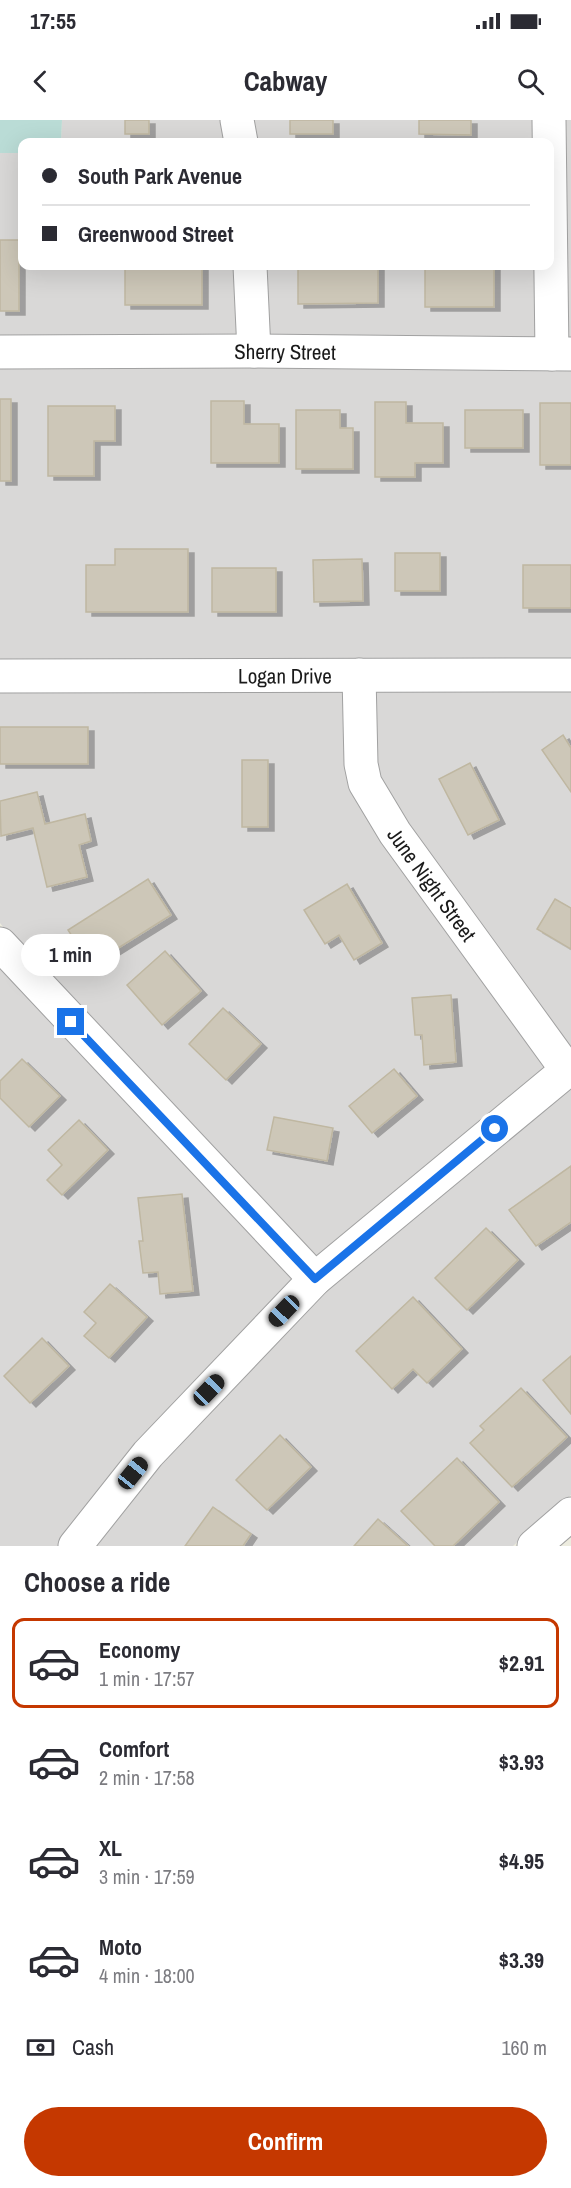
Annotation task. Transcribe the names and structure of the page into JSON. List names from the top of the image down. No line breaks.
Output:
{"streets":{"street":["Sherry Street","Logan Drive","June Night Street"]},"crossings":[["Logan Drive","June Night Street"]],"page":{"status":"17:55","header":"Cabway","banner":["South Park Avenue","Greenwood Street"],"bubble":"1 min","heading":"Choose a ride","list":[{"name":"Economy","note":"1 min · 17:57","value":"$2.91"},{"name":"Comfort","note":"2 min · 17:58","value":"$3.93"},{"name":"XL","note":"3 min · 17:59","value":"$4.95"},{"name":"Moto","note":"4 min · 18:00","value":"$3.39"}],"pay":["Cash","160 m"],"buttons":"Confirm"}}
